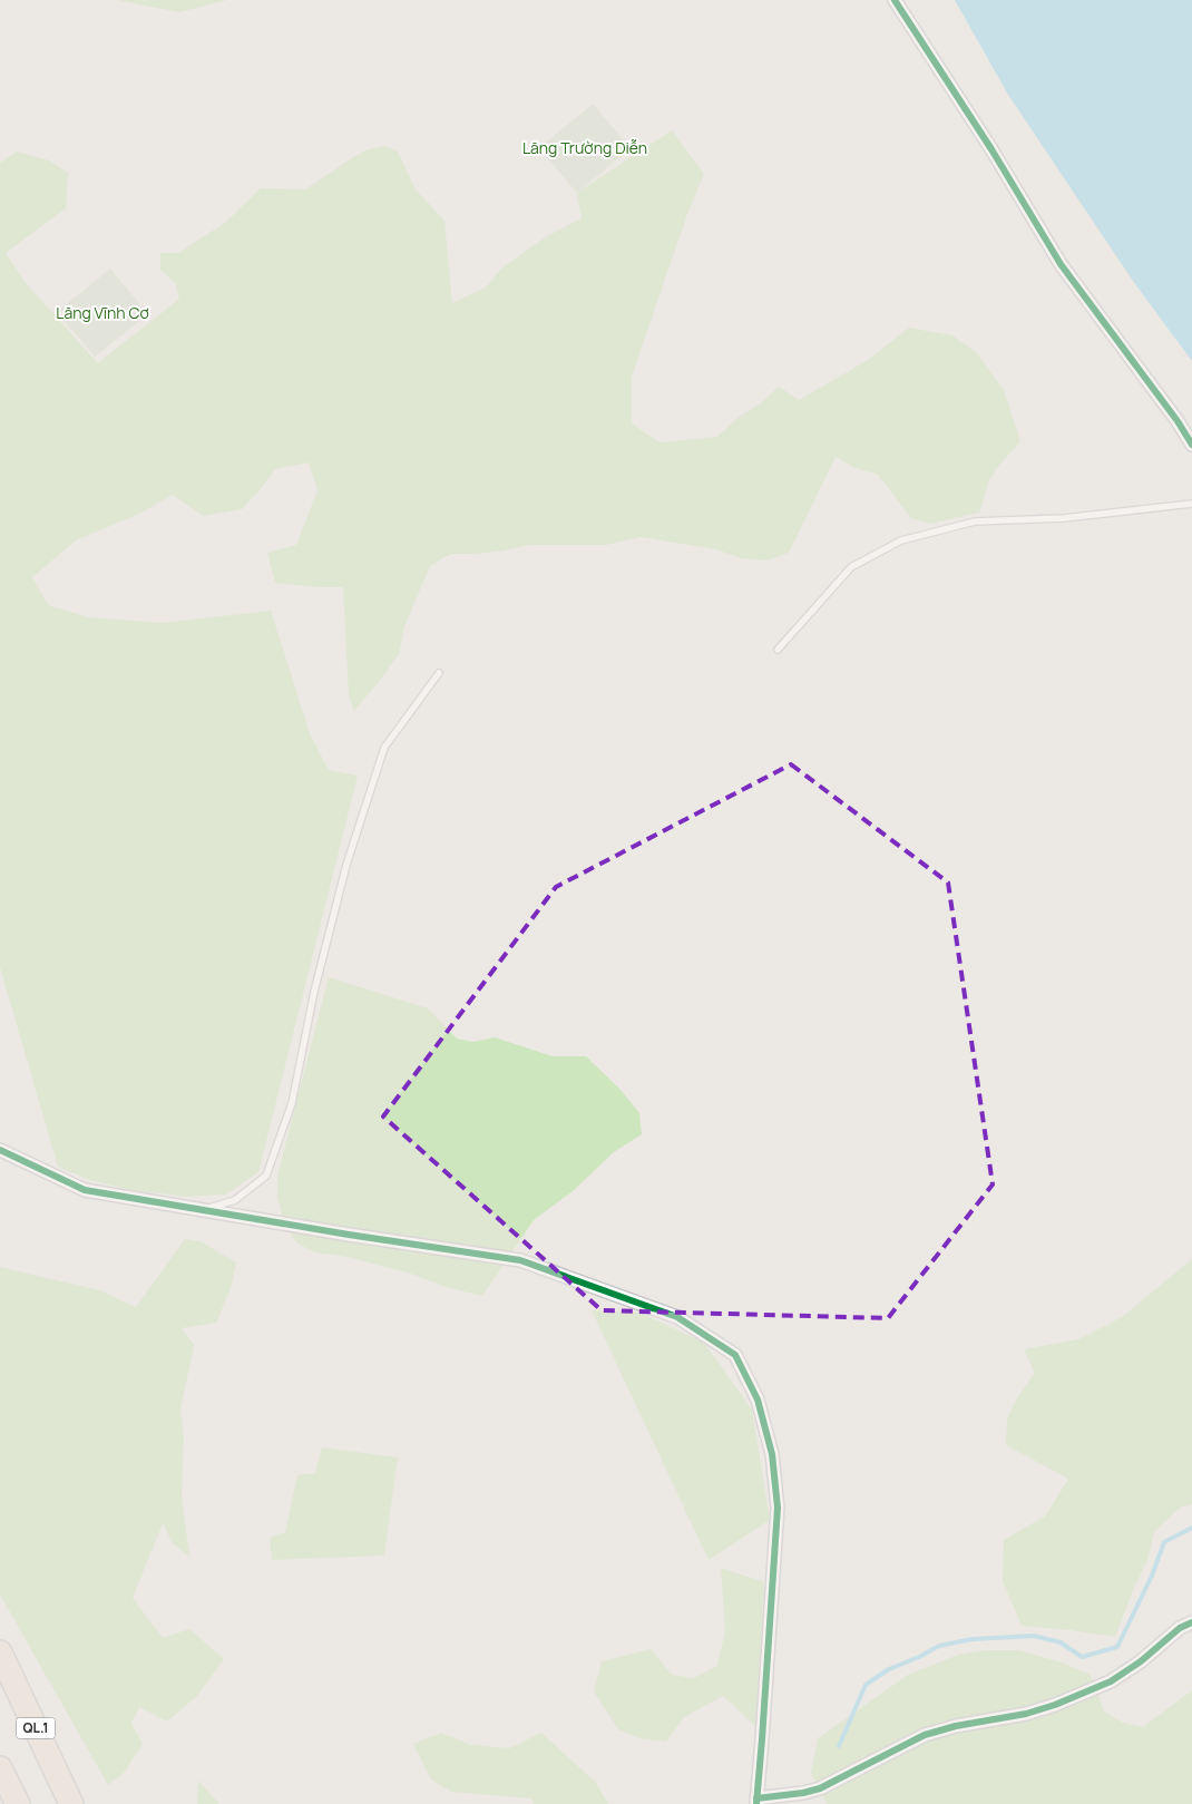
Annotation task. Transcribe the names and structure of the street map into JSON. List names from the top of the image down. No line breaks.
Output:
{"streets":{"highway":["QL.1"]},"parks":["Lăng Trường Diễn","Lăng Vĩnh Cơ"]}
